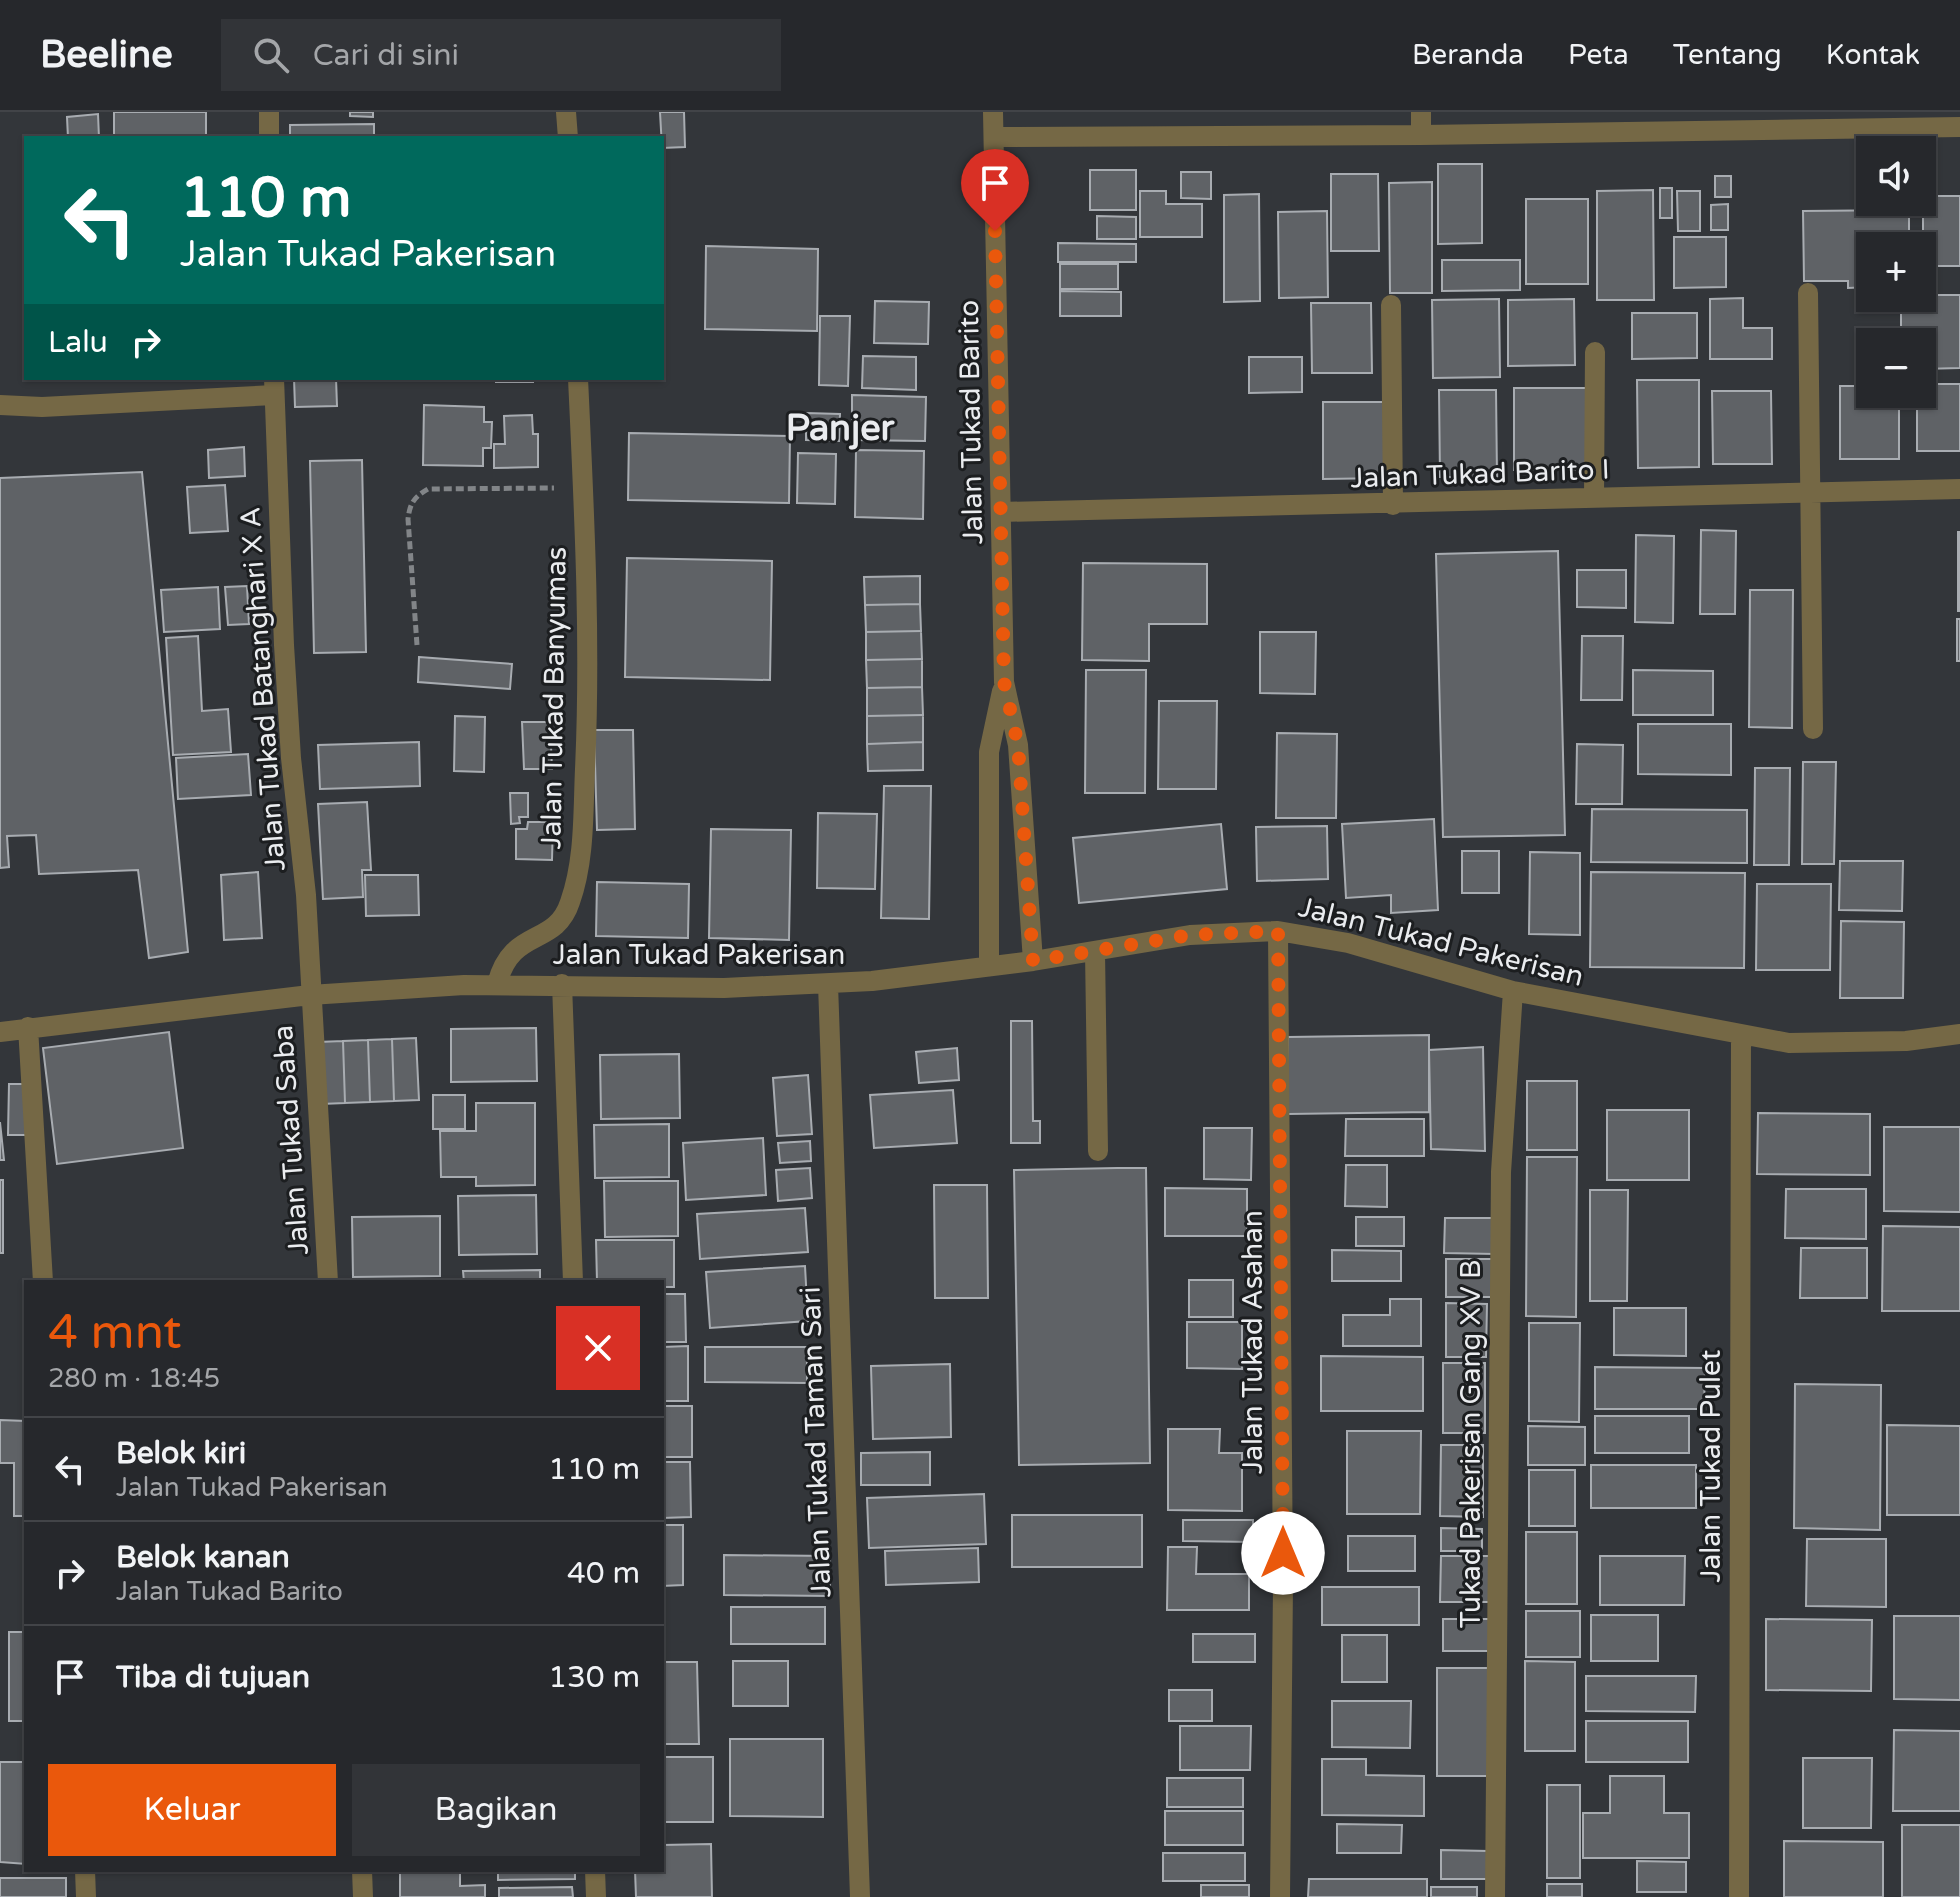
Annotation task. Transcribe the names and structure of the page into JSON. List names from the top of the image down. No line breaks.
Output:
{"streets":{"street":["Jalan Tukad Barito","Jalan Tukad Barito I","Jalan Tukad Batanghari X A","Jalan Tukad Banyumas","Jalan Tukad Pakerisan","Jalan Tukad Saba","Jalan Tukad Asahan","Jalan Tukad Taman Sari","Tukad Pakerisan Gang XV B","Jalan Tukad Pulet"]},"crossings":[["Jalan Tukad Barito","Jalan Tukad Barito I"],["Jalan Tukad Barito","Jalan Tukad Pakerisan"],["Jalan Tukad Batanghari X A","Jalan Tukad Pakerisan"],["Jalan Tukad Batanghari X A","Jalan Tukad Saba"],["Jalan Tukad Banyumas","Jalan Tukad Pakerisan"],["Jalan Tukad Pakerisan","Jalan Tukad Saba"],["Jalan Tukad Pakerisan","Jalan Tukad Asahan"],["Jalan Tukad Pakerisan","Jalan Tukad Taman Sari"],["Jalan Tukad Pakerisan","Tukad Pakerisan Gang XV B"],["Jalan Tukad Pakerisan","Jalan Tukad Pulet"]],"districts":["Panjer"],"page":{"header":"Beeline","search":"Cari di sini","nav":["Beranda","Peta","Tentang","Kontak"],"map_buttons":["+","−"],"turn":["110 m","Jalan Tukad Pakerisan"],"then":"Lalu","heading":["4 mnt","280 m · 18:45"],"list":[{"name":"Belok kiri","note":"Jalan Tukad Pakerisan","value":"110 m"},{"name":"Belok kanan","note":"Jalan Tukad Barito","value":"40 m"},{"name":"Tiba di tujuan","value":"130 m"}],"buttons":["Keluar","Bagikan"]}}
